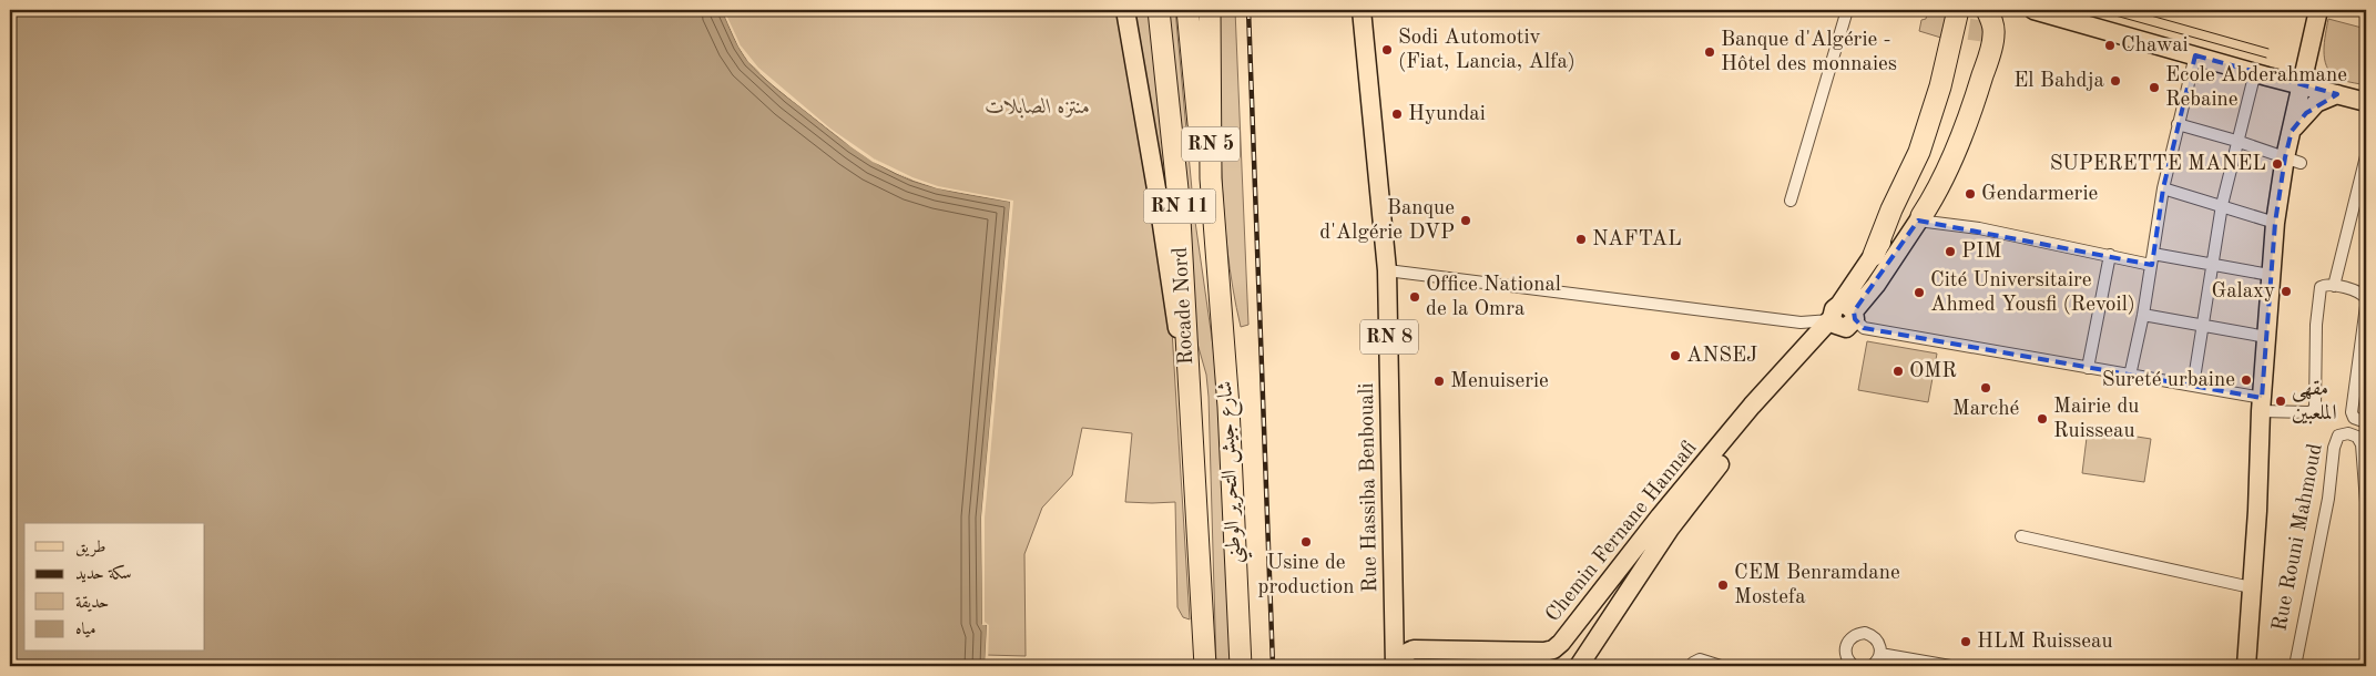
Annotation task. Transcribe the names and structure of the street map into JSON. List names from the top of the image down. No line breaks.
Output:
{"streets":{"highway":["RN 5","RN 11","Rocade Nord","شارع جيش التحرير الوطني"],"main road":["RN 8","Rue Hassiba Benbouali","Chemin Fernane Hannafi"],"street":["Rue Rouni Mahmoud"]},"crossings":[["RN 5","Rocade Nord"],["RN 5","شارع جيش التحرير الوطني"],["Rocade Nord","شارع جيش التحرير الوطني"],["Rue Hassiba Benbouali","Chemin Fernane Hannafi"]],"parks":["منتزه الصابلات"],"places":["Chawai","Sodi Automotiv (Fiat, Lancia, Alfa)","Banque d'Algérie - Hôtel des monnaies","El Bahdja","Ecole Abderahmane Rebaine","Hyundai","SUPERETTE MANEL","Gendarmerie","Banque d'Algérie DVP","NAFTAL","PIM","Galaxy","Cité Universitaire Ahmed Yousfi (Revoil)","Office National de la Omra","ANSEJ","OMR","Sureté urbaine","Menuiserie","Marché","مقهى الملعبين","Mairie du Ruisseau","Usine de production","CEM Benramdane Mostefa","HLM Ruisseau"],"legend":["طريق","سكة حديد","حديقة","مياه"]}
